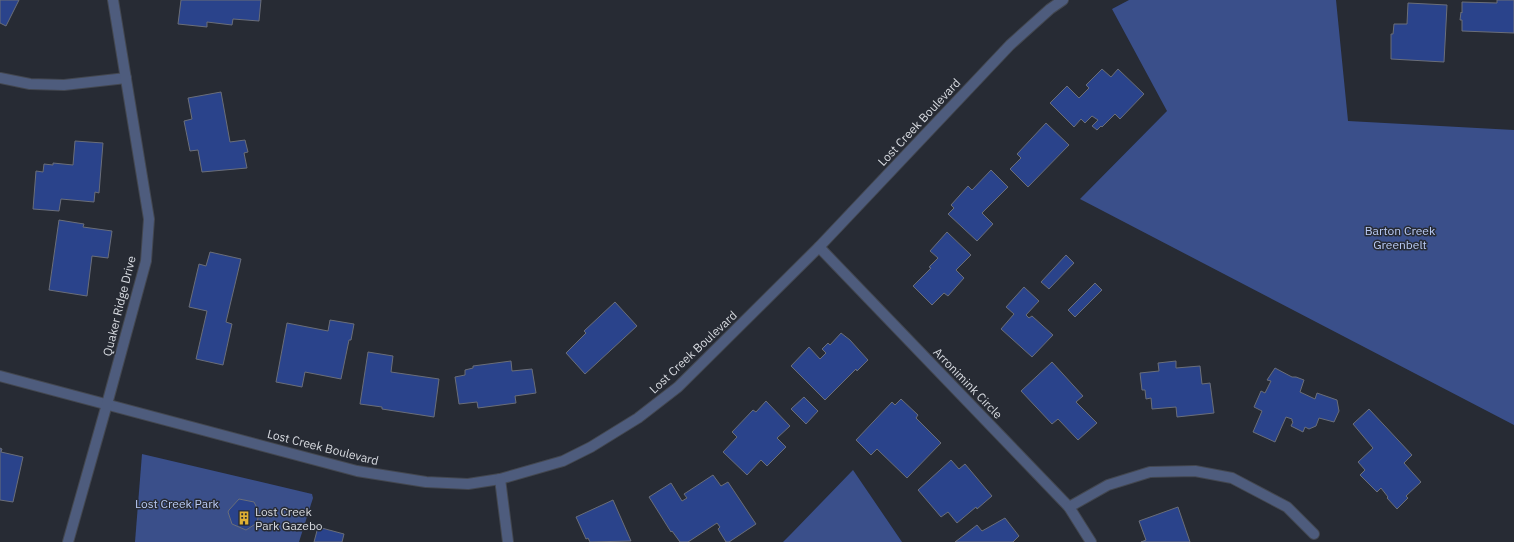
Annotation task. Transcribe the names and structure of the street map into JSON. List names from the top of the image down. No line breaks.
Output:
{"streets":{"street":["Lost Creek Boulevard","Quaker Ridge Drive","Arronimink Circle"]},"crossings":[["Lost Creek Boulevard","Quaker Ridge Drive"],["Lost Creek Boulevard","Arronimink Circle"]],"parks":["Barton Creek Greenbelt","Lost Creek Park"],"places":{"building":["Lost Creek Park Gazebo"]}}
